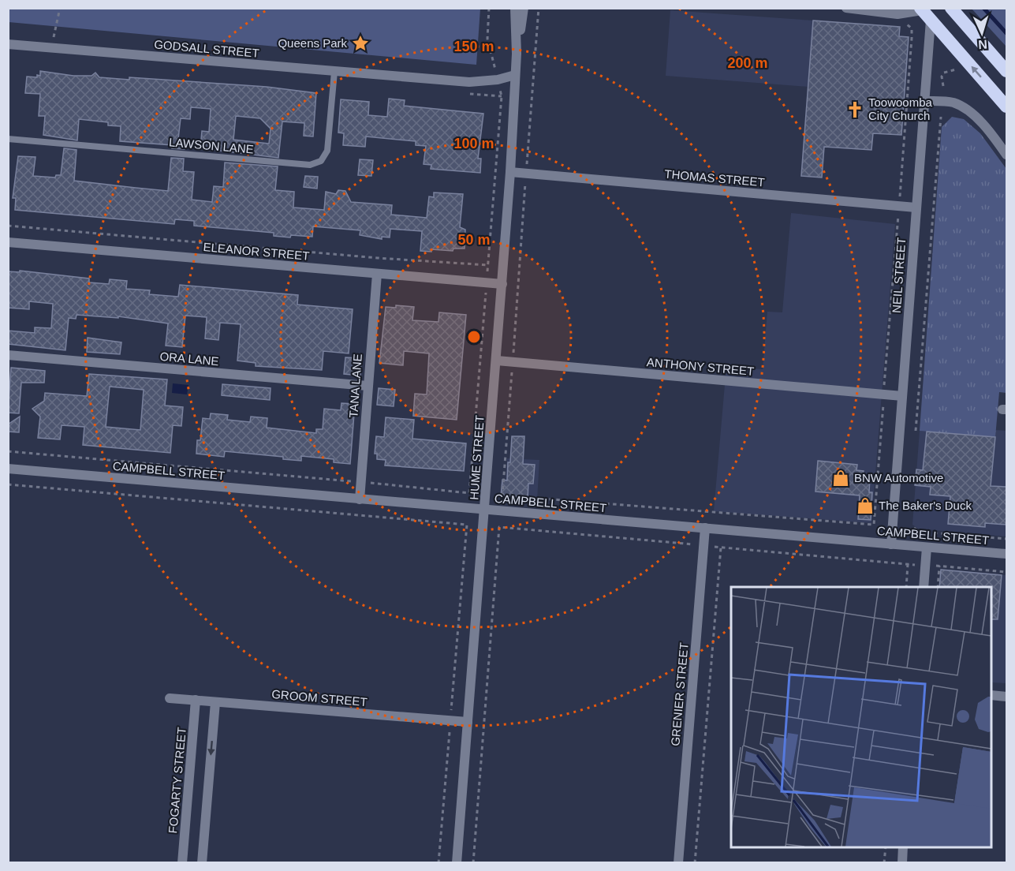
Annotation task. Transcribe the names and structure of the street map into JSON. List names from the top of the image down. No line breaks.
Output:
{"streets":{"street":["GODSALL STREET","THOMAS STREET","ELEANOR STREET","NEIL STREET","ORA LANE","ANTHONY STREET","TANA LANE","HUME STREET","CAMPBELL STREET","GRENIER STREET","GROOM STREET","FOGARTY STREET"],"lane":["LAWSON LANE"]},"crossings":[["GODSALL STREET","LAWSON LANE"],["GODSALL STREET","HUME STREET"],["THOMAS STREET","NEIL STREET"],["THOMAS STREET","HUME STREET"],["ELEANOR STREET","TANA LANE"],["ELEANOR STREET","HUME STREET"],["NEIL STREET","ANTHONY STREET"],["NEIL STREET","CAMPBELL STREET"],["ORA LANE","TANA LANE"],["ANTHONY STREET","HUME STREET"],["TANA LANE","CAMPBELL STREET"],["HUME STREET","CAMPBELL STREET"],["HUME STREET","GROOM STREET"],["CAMPBELL STREET","GRENIER STREET"],["GROOM STREET","FOGARTY STREET"]],"places":{"place":["Queens Park"],"church":["Toowoomba City Church"],"shop":["BNW Automotive","The Baker's Duck"]},"north":"bottom","rings":["150 m","200 m","100 m","50 m"]}
